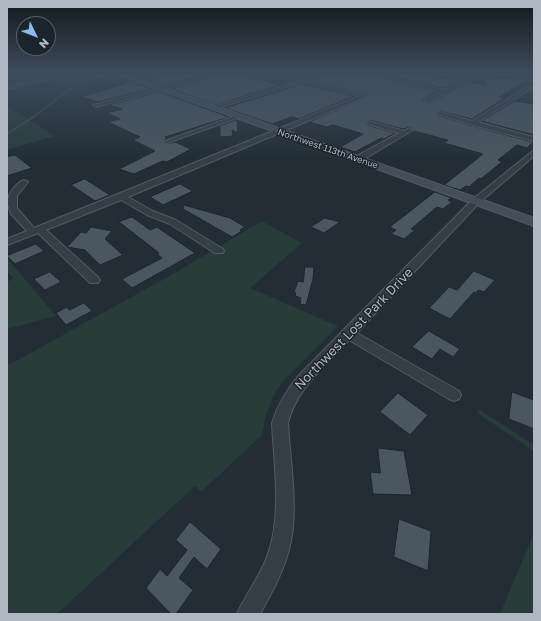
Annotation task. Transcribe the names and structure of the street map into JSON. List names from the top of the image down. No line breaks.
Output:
{"streets":{"street":["Northwest 113th Avenue","Northwest Lost Park Drive"]},"crossings":[["Northwest 113th Avenue","Northwest Lost Park Drive"]],"north":"bottom right"}
